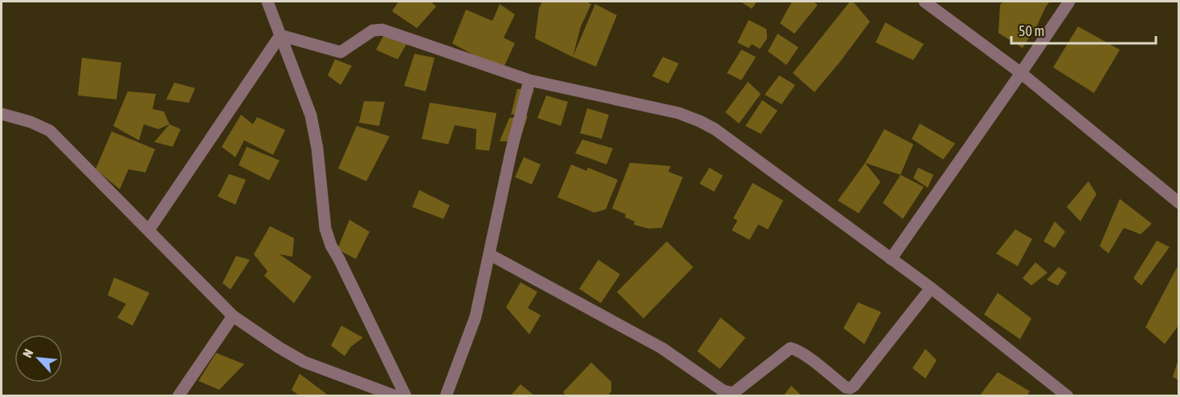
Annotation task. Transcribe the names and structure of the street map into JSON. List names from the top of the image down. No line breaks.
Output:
{"scale_bar":"50 m","north":"top left"}
